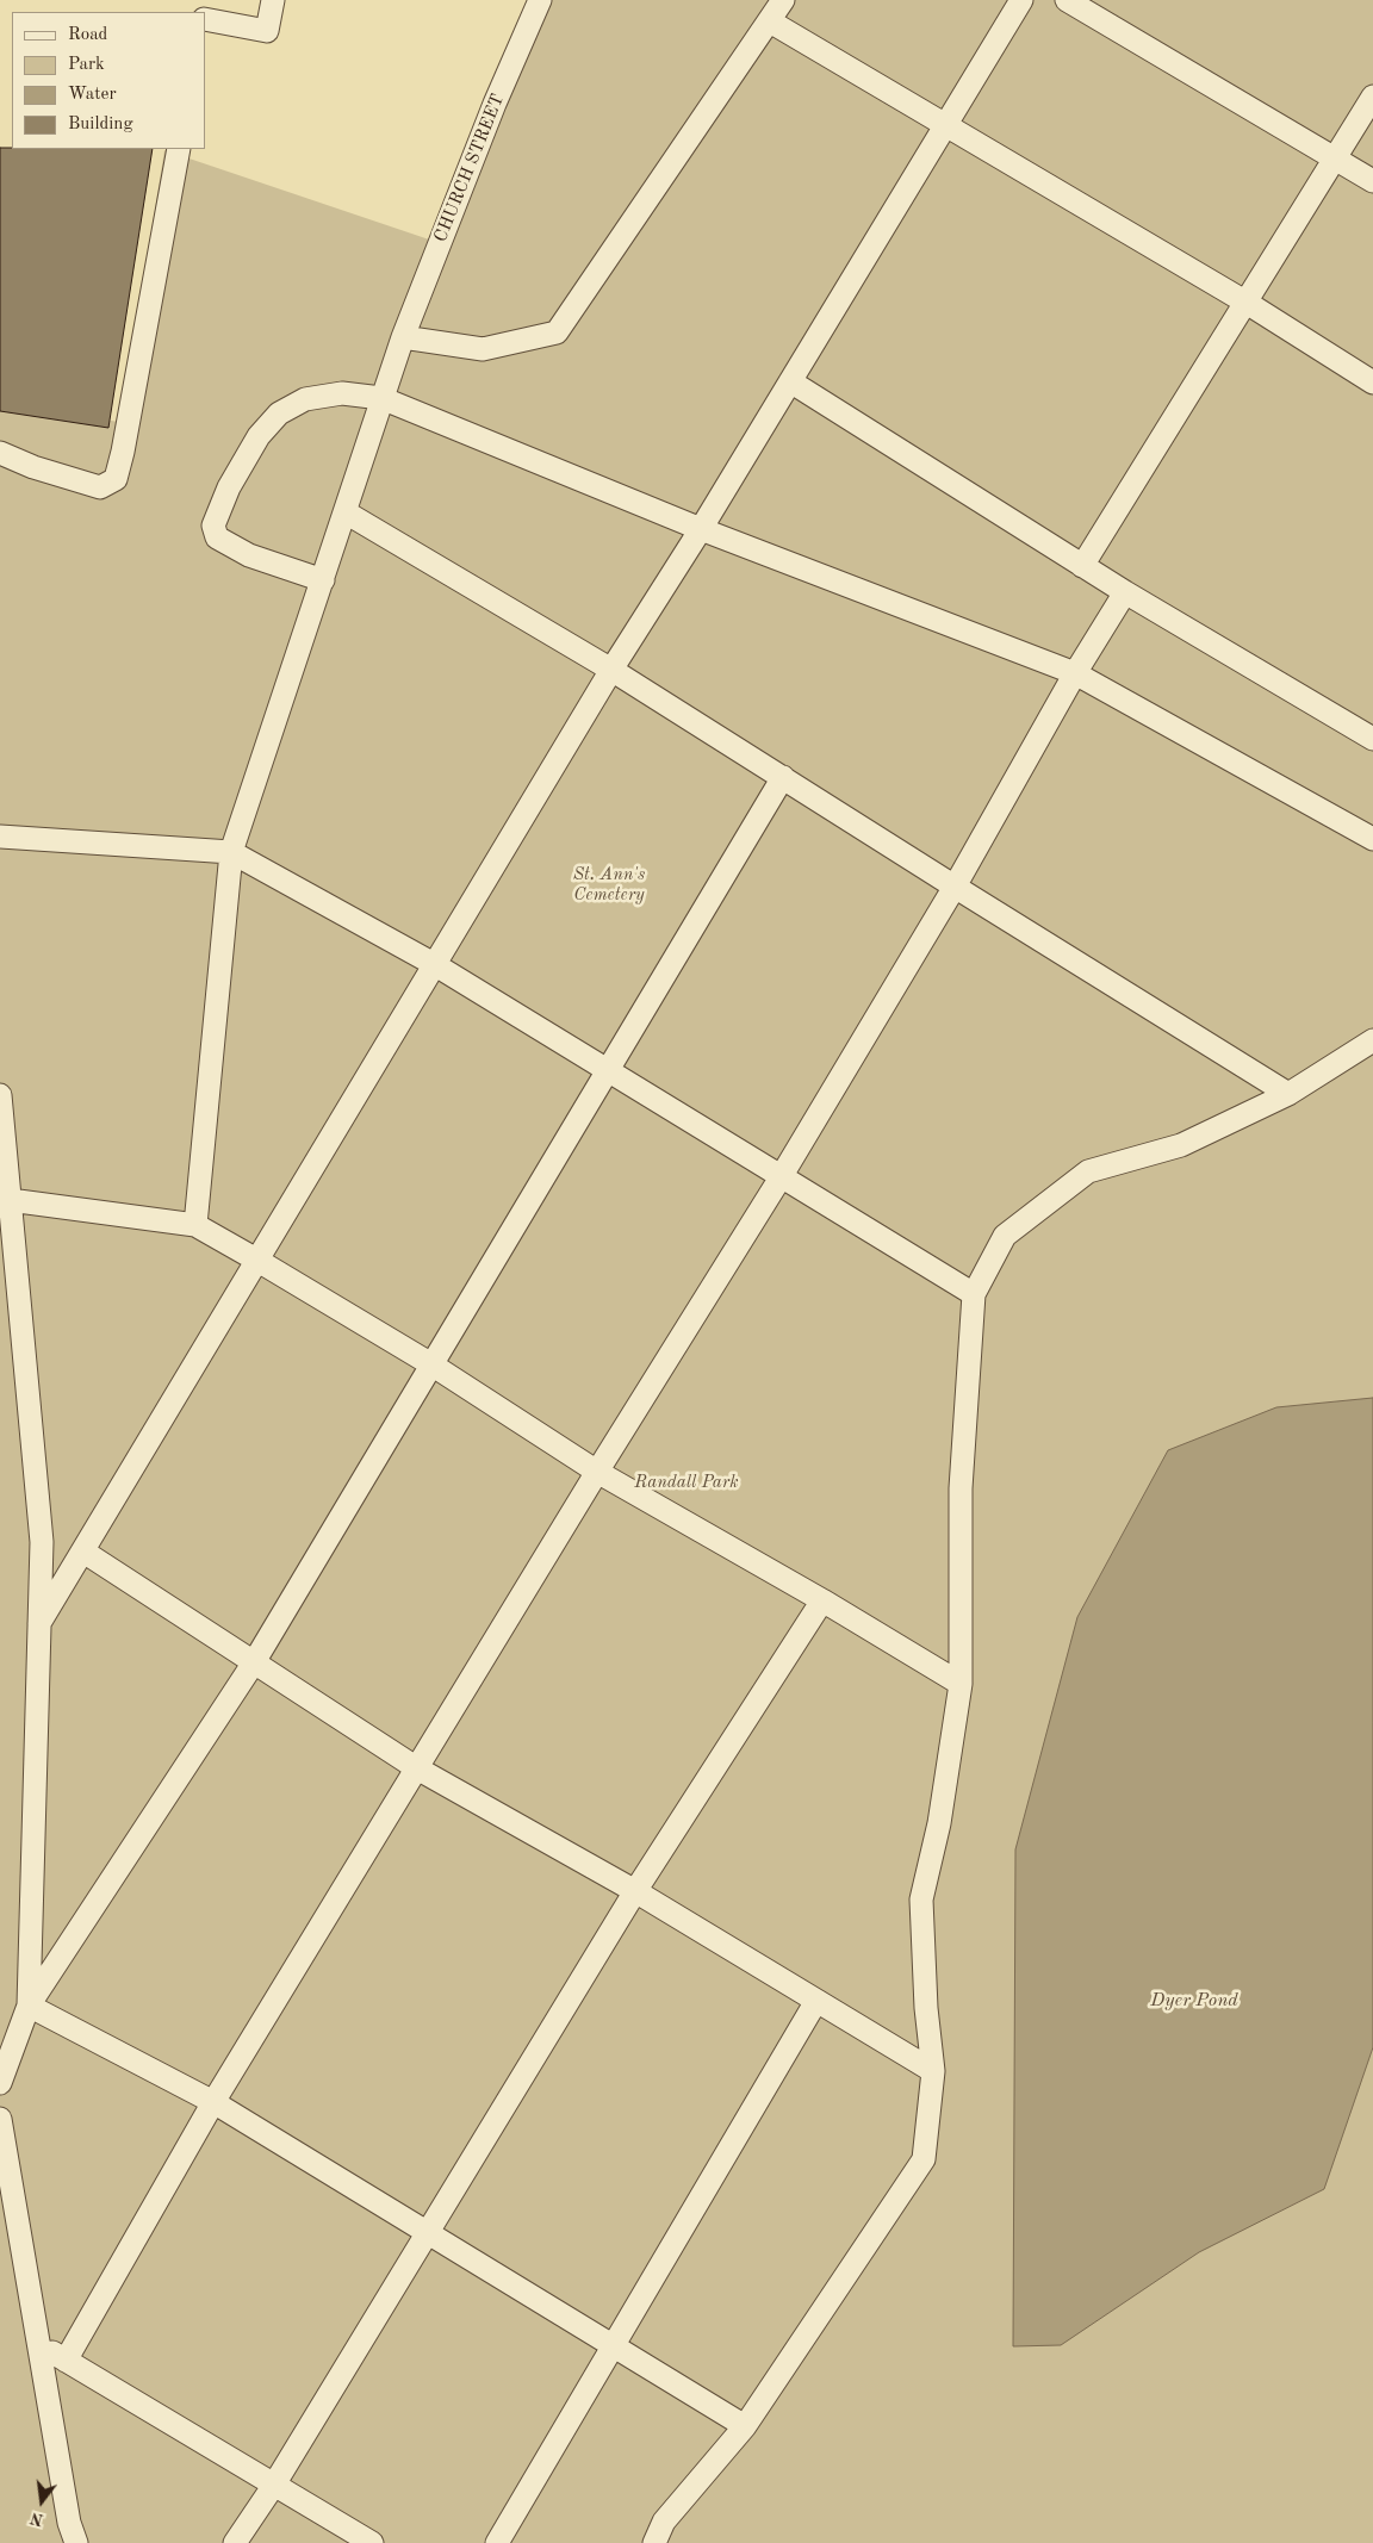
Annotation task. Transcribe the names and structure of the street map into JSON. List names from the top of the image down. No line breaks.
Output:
{"streets":{"street":["CHURCH STREET"]},"water":["Dyer Pond"],"parks":["St. Ann's Cemetery","Randall Park"],"legend":["Road","Park","Water","Building"],"north":"bottom"}
